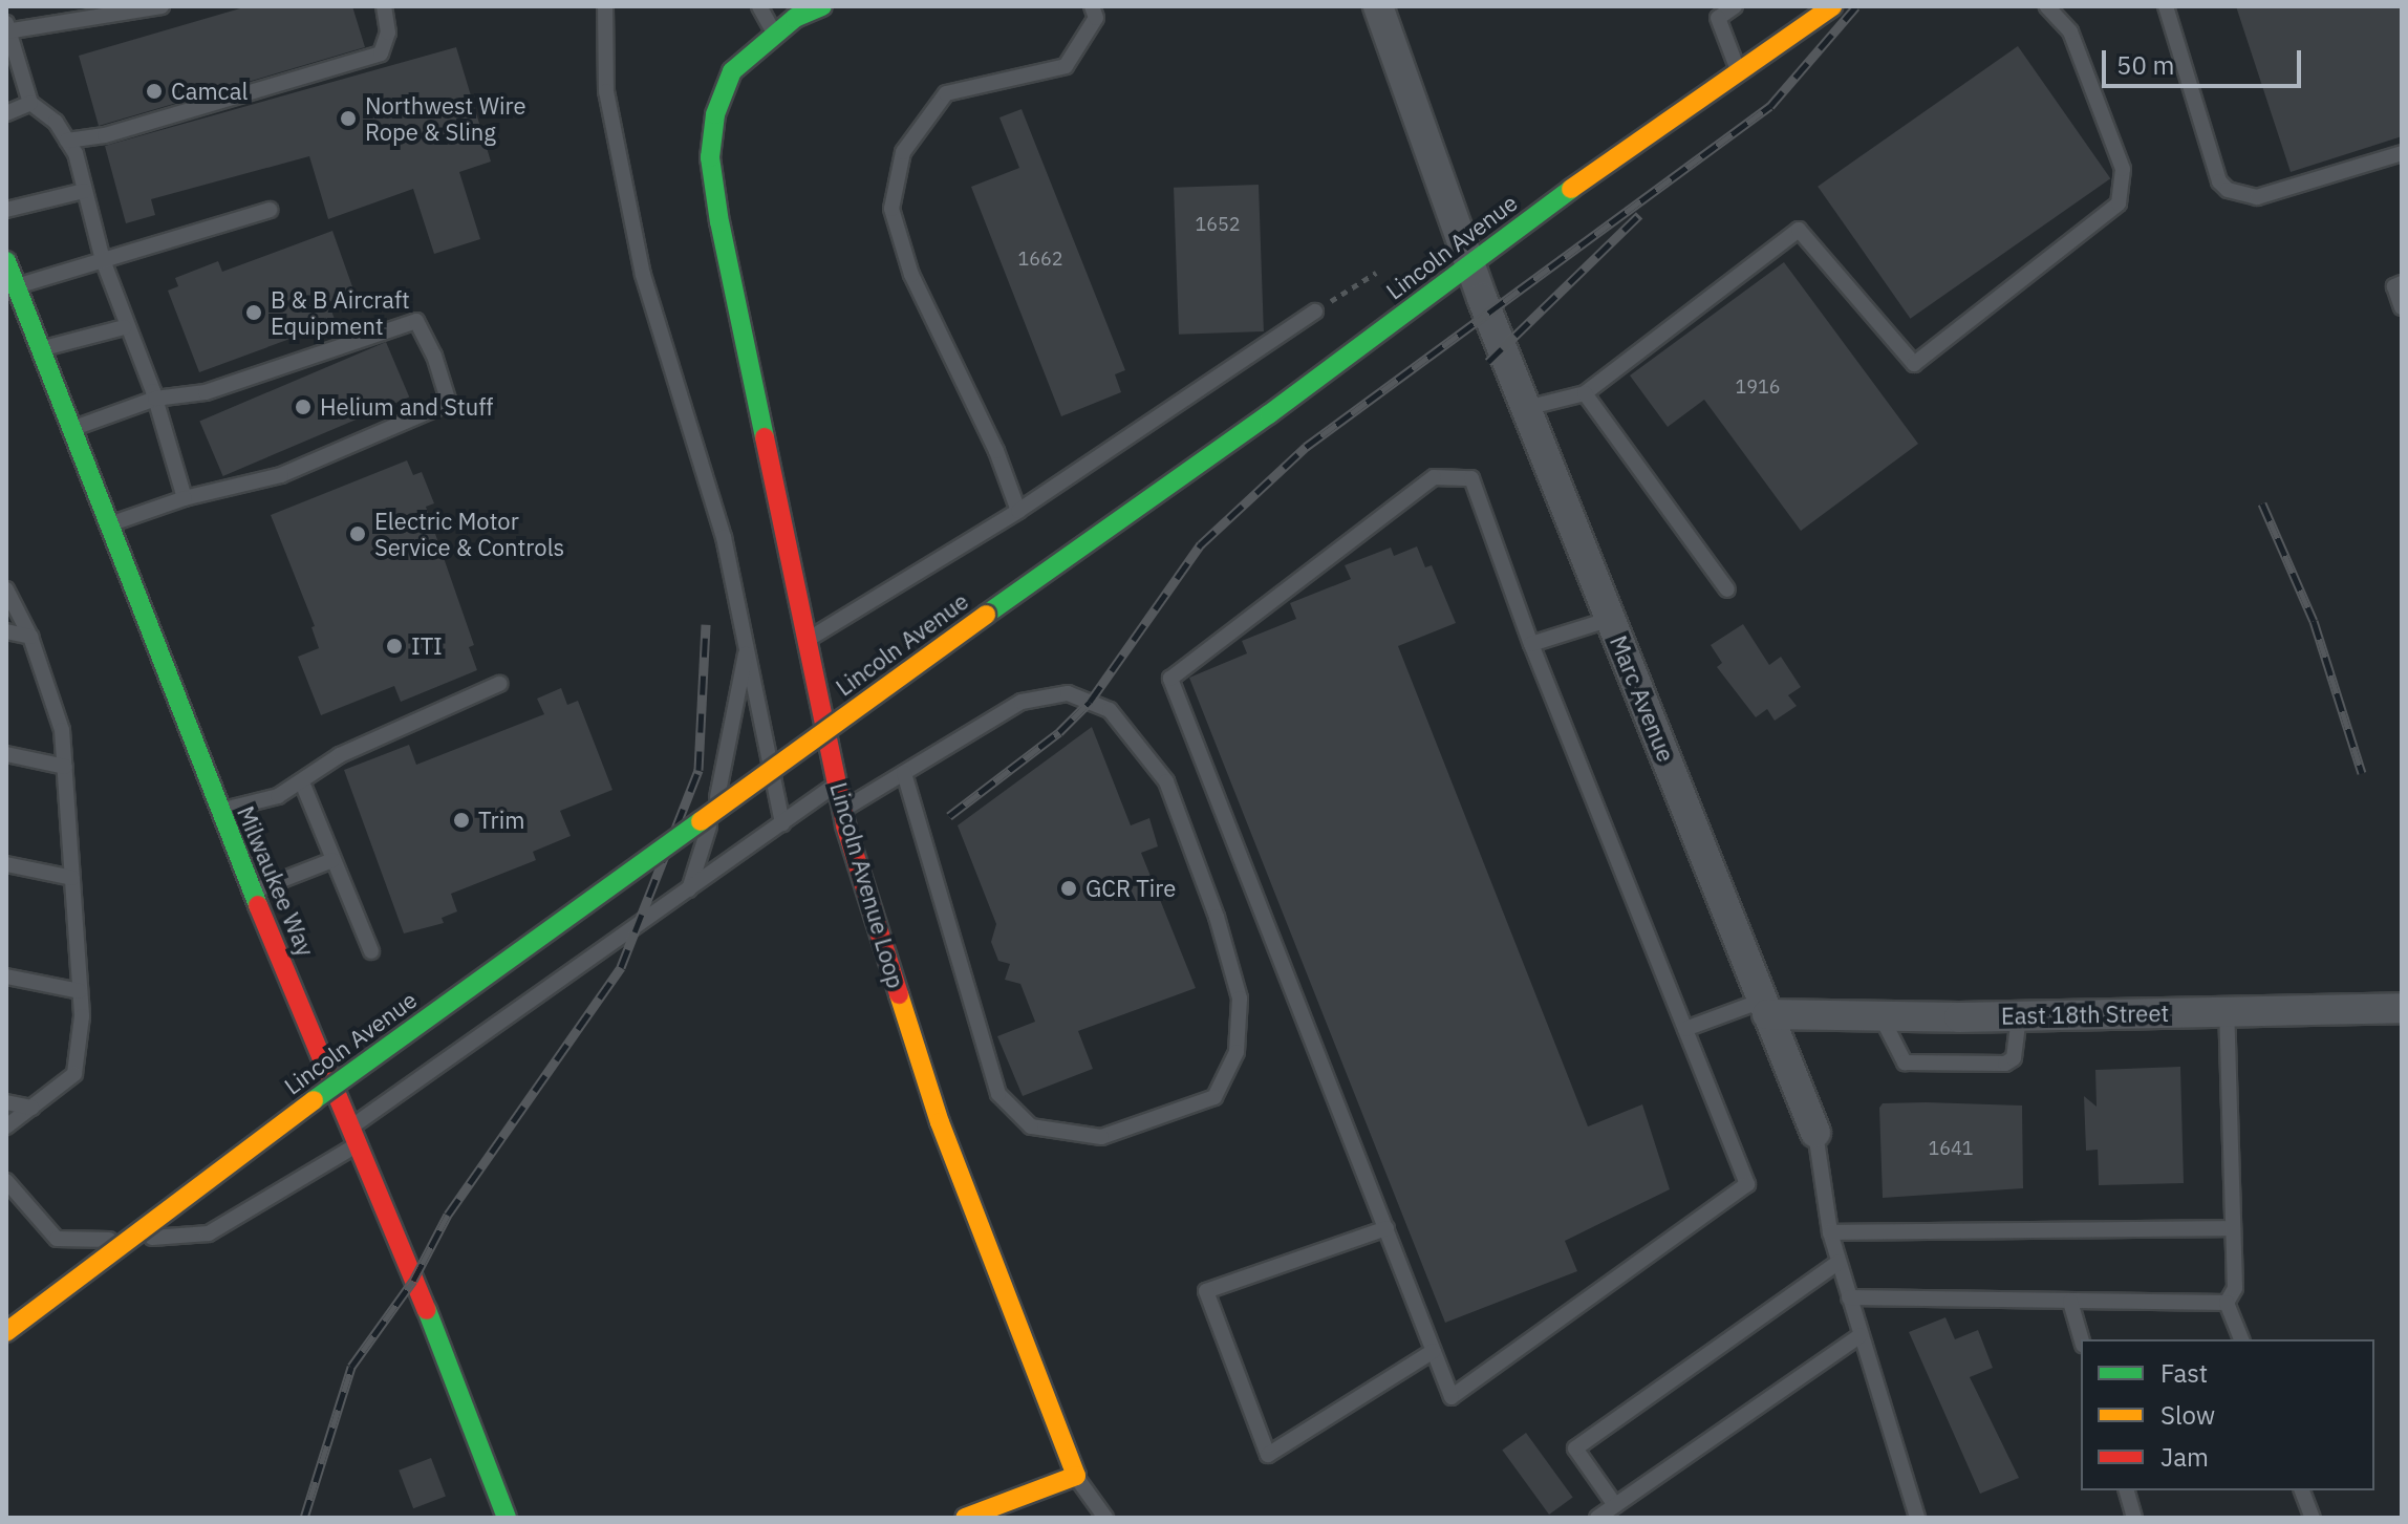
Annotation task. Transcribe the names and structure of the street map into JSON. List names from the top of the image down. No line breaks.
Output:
{"streets":{"street":["Lincoln Avenue","Marc Avenue","Milwaukee Way","Lincoln Avenue Loop","East 18th Street"]},"crossings":[["Lincoln Avenue","Marc Avenue"],["Marc Avenue","East 18th Street"]],"places":["Camcal","Northwest Wire Rope & Sling","B & B Aircraft Equipment","Helium and Stuff","Electric Motor Service & Controls","ITI","Trim","GCR Tire"],"house_numbers":["1652","1662","1916","1641"],"legend":["Fast","Slow","Jam"],"scale_bar":"50 m"}
